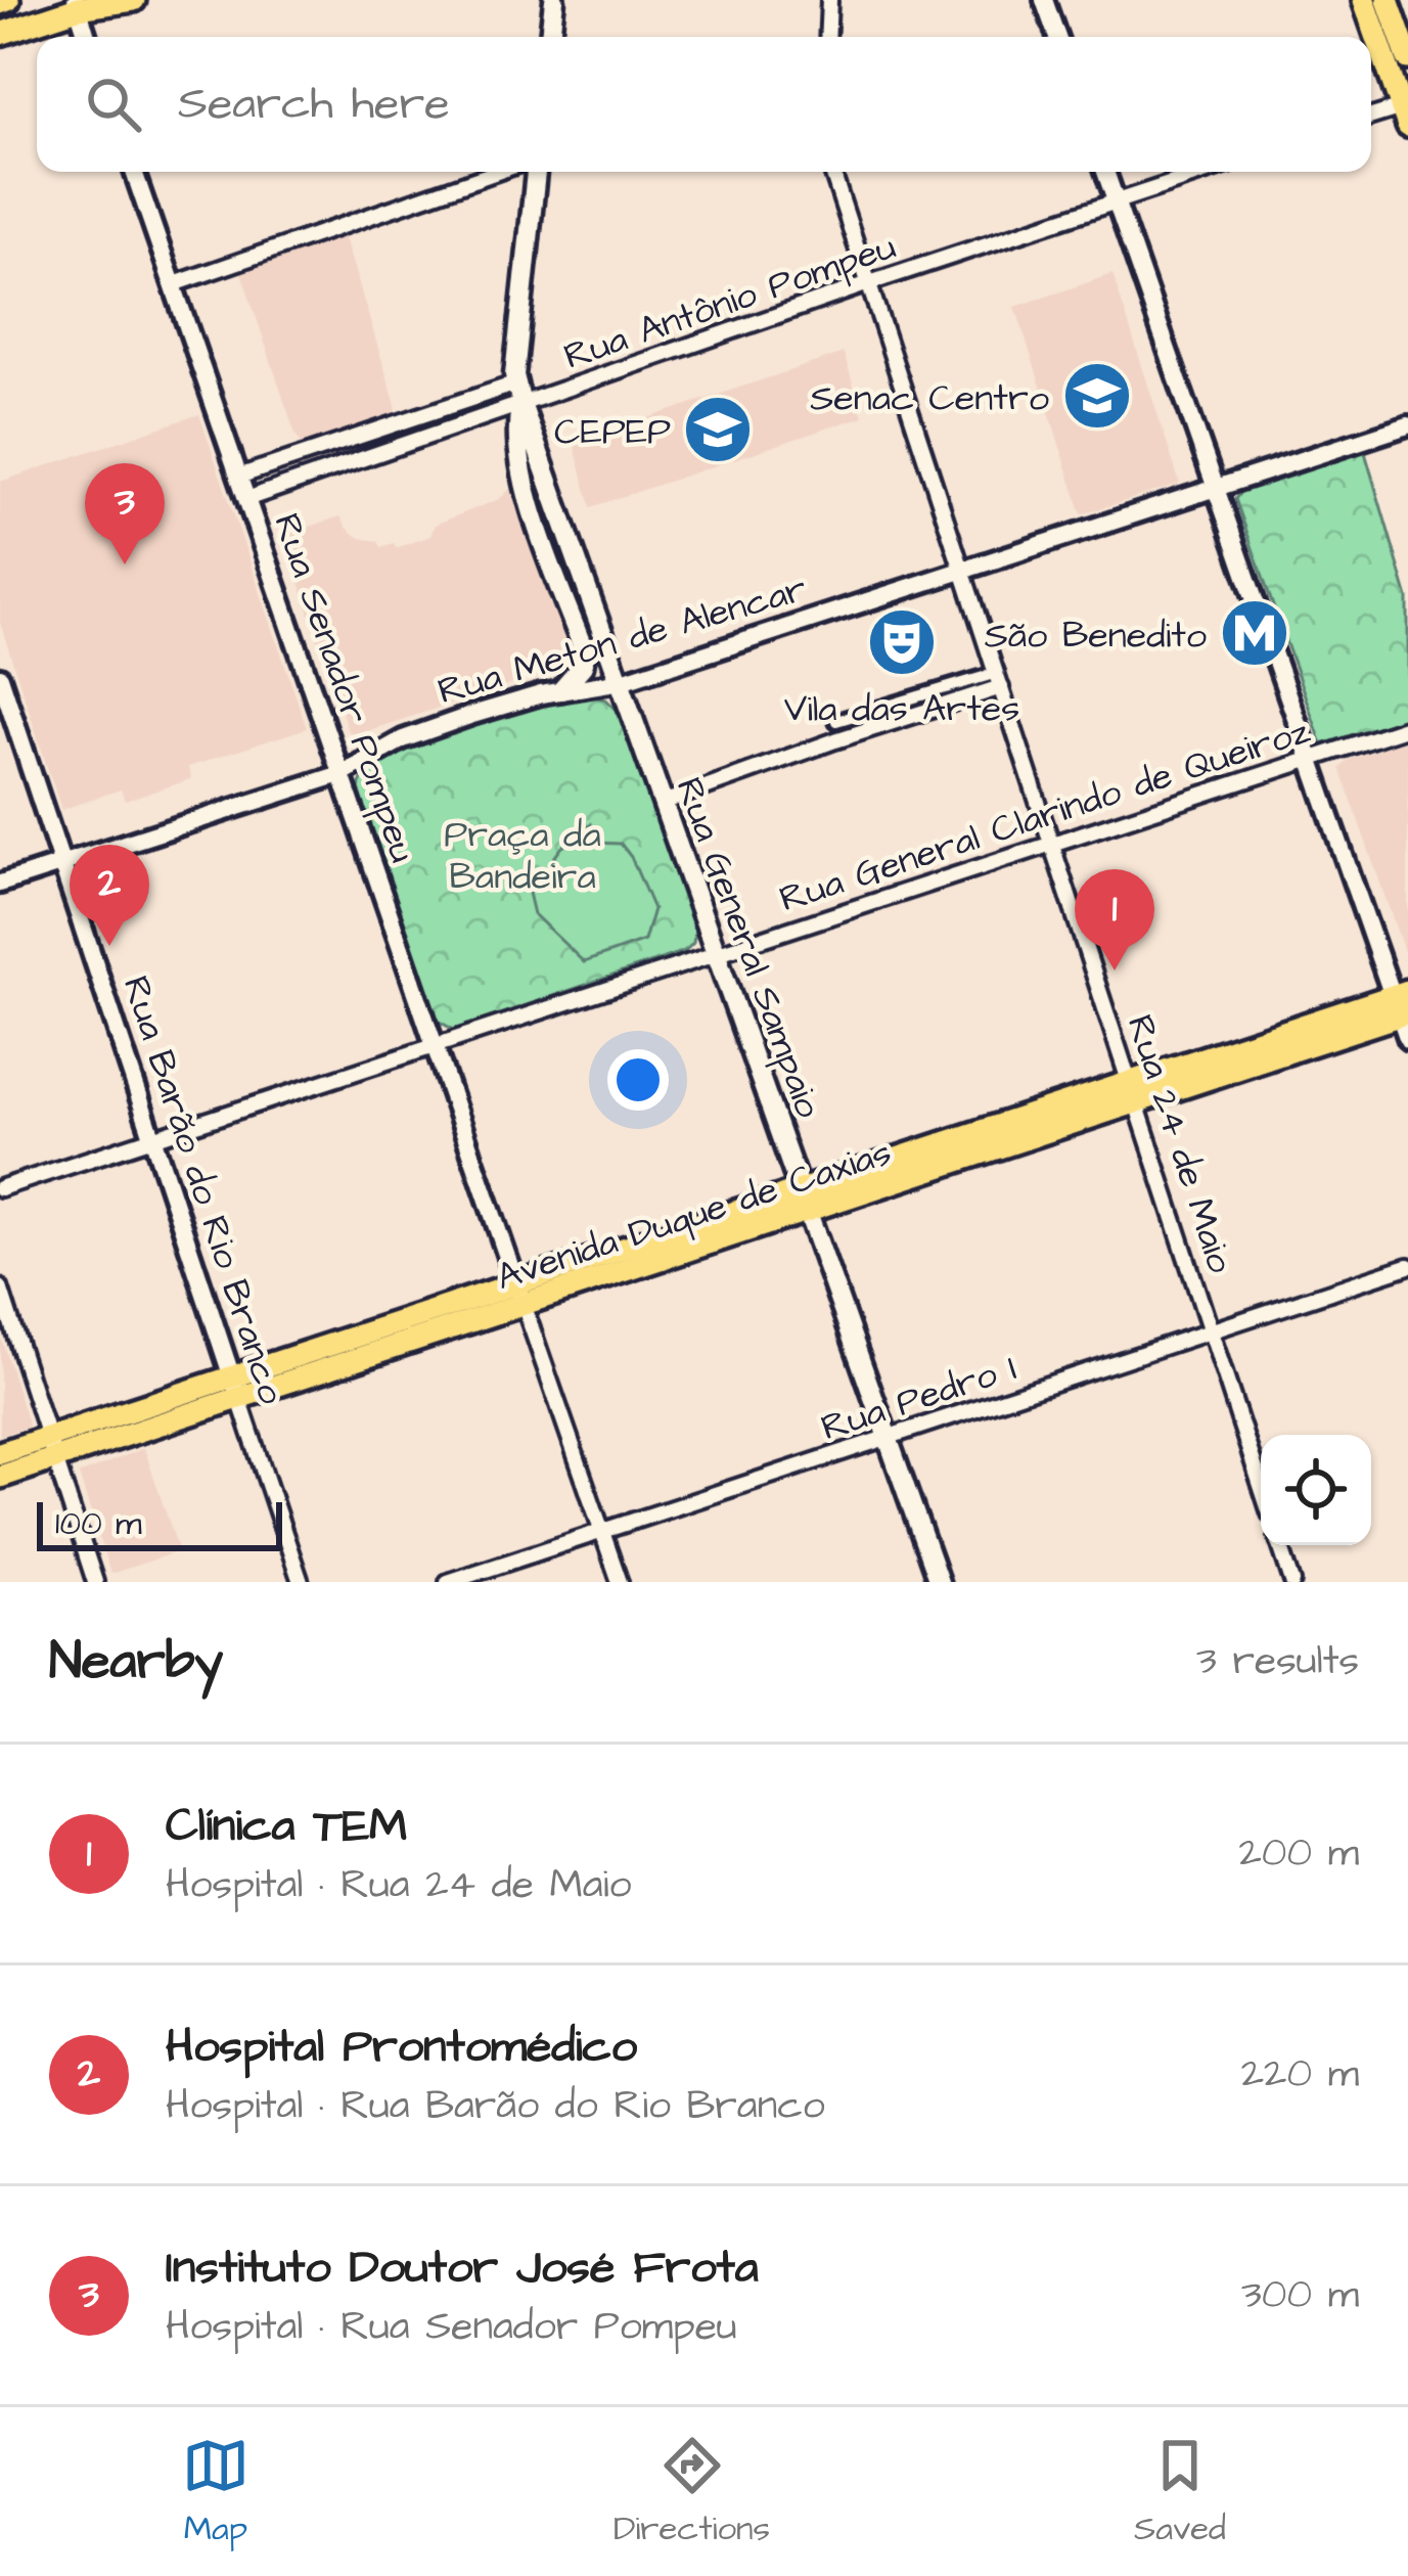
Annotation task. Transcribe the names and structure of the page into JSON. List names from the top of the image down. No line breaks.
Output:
{"streets":{"main road":["Rua General Sampaio","Avenida Duque de Caxias"],"street":["Rua Antônio Pompeu","Rua Meton de Alencar","Rua Senador Pompeu","Rua General Clarindo de Queiroz","Rua 24 de Maio","Rua Barão do Rio Branco","Rua Pedro I"]},"crossings":[["Rua Antônio Pompeu","Rua Senador Pompeu"],["Rua Antônio Pompeu","Rua General Sampaio"],["Rua Antônio Pompeu","Rua 24 de Maio"],["Rua Meton de Alencar","Rua Senador Pompeu"],["Rua Meton de Alencar","Rua General Sampaio"],["Rua Meton de Alencar","Rua 24 de Maio"],["Rua Meton de Alencar","Rua Barão do Rio Branco"],["Rua Senador Pompeu","Rua General Clarindo de Queiroz"],["Rua Senador Pompeu","Avenida Duque de Caxias"],["Rua Senador Pompeu","Rua Pedro I"],["Rua General Clarindo de Queiroz","Rua General Sampaio"],["Rua General Clarindo de Queiroz","Rua 24 de Maio"],["Rua General Clarindo de Queiroz","Rua Barão do Rio Branco"],["Rua General Sampaio","Avenida Duque de Caxias"],["Rua General Sampaio","Rua Pedro I"],["Rua 24 de Maio","Avenida Duque de Caxias"],["Rua 24 de Maio","Rua Pedro I"],["Rua Barão do Rio Branco","Avenida Duque de Caxias"]],"parks":["Praça da Bandeira"],"places":{"school or university":["Senac Centro","CEPEP"],"metro station":["São Benedito"],"theatre":["Vila das Artes"]},"scale_bar":"100 m","page":{"search":"Search here","pins":["3","2","1"],"scale":"100 m","heading":["Nearby","3 results"],"list":[{"mark":"1","name":"Clínica TEM","note":"Hospital · Rua 24 de Maio","value":"200 m"},{"mark":"2","name":"Hospital Prontomédico","note":"Hospital · Rua Barão do Rio Branco","value":"220 m"},{"mark":"3","name":"Instituto Doutor José Frota","note":"Hospital · Rua Senador Pompeu","value":"300 m"}],"nav":["Map","Directions","Saved"]}}
